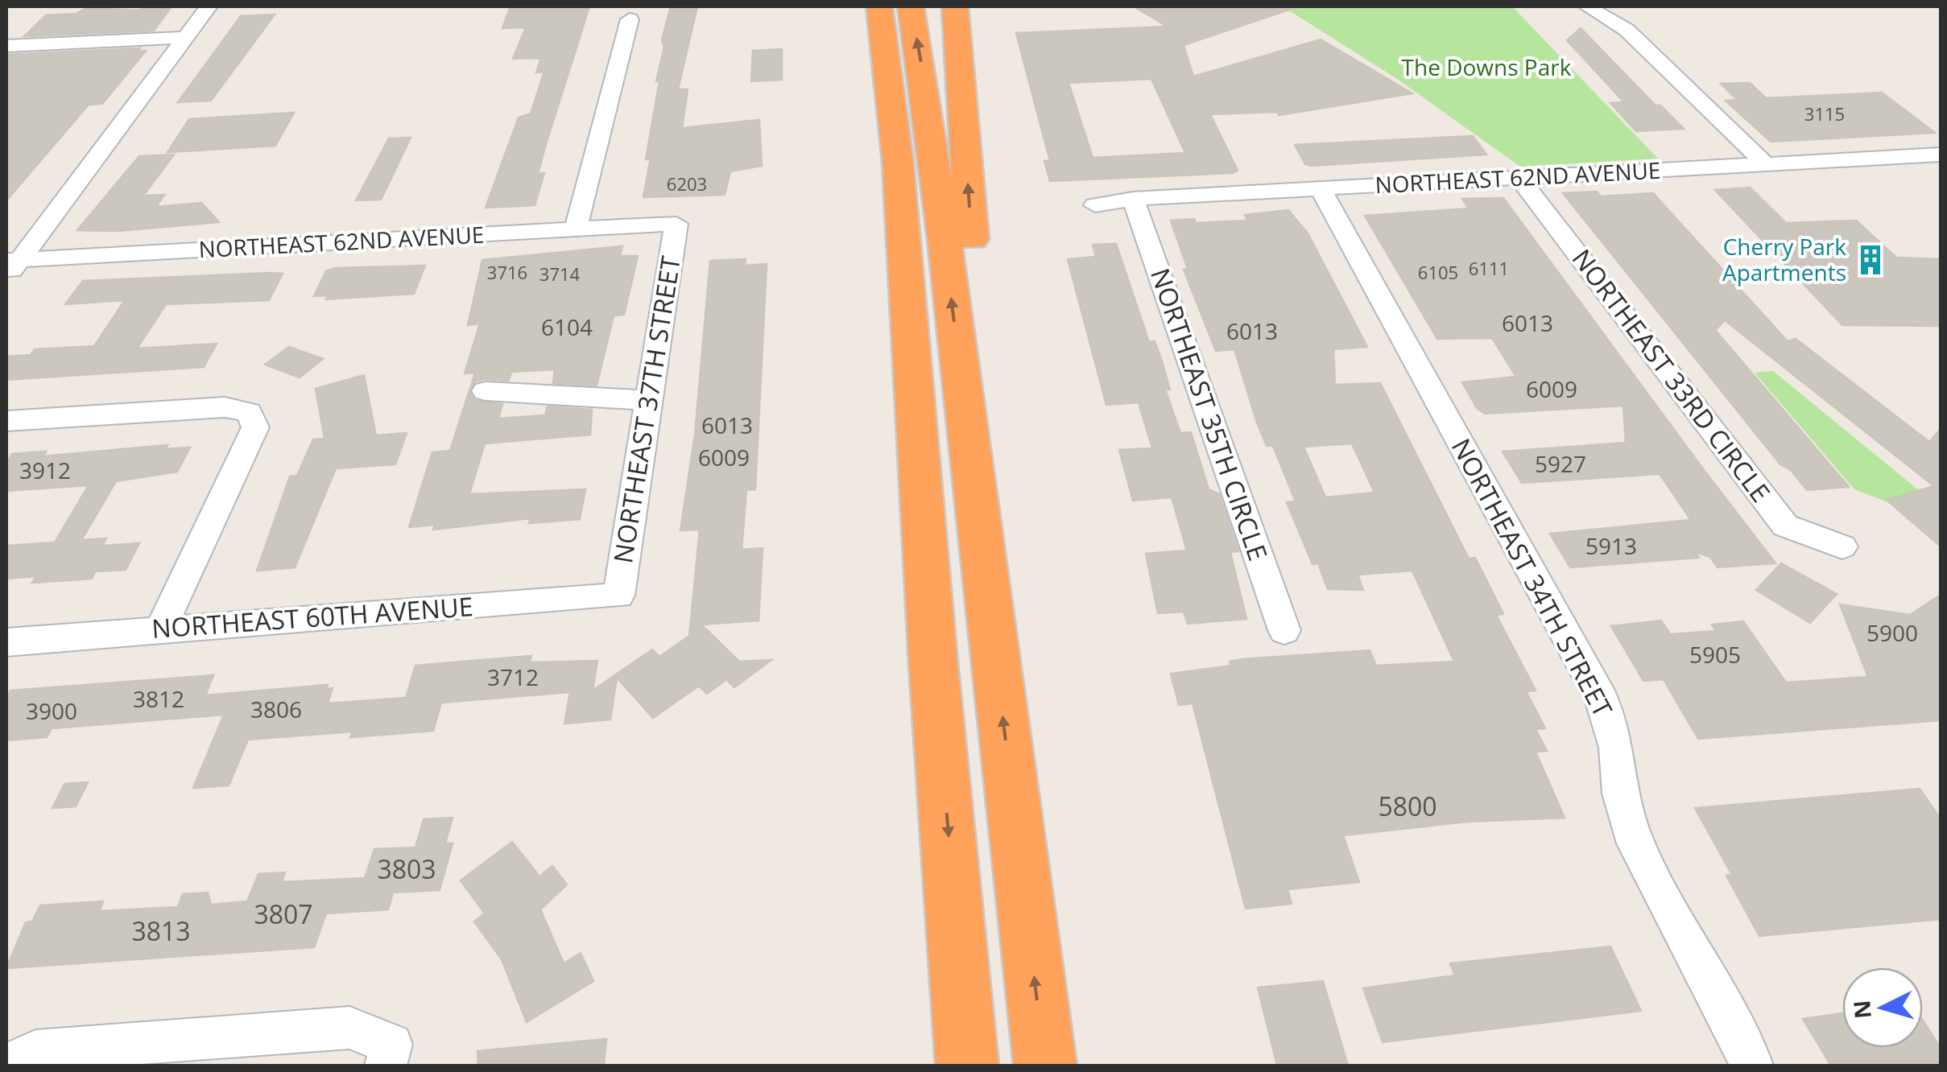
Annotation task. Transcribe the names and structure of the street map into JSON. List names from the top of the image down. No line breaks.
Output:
{"streets":{"street":["NORTHEAST 62ND AVENUE","NORTHEAST 33RD CIRCLE","NORTHEAST 37TH STREET","NORTHEAST 35TH CIRCLE","NORTHEAST 34TH STREET","NORTHEAST 60TH AVENUE"]},"crossings":[["NORTHEAST 62ND AVENUE","NORTHEAST 33RD CIRCLE"],["NORTHEAST 62ND AVENUE","NORTHEAST 37TH STREET"],["NORTHEAST 62ND AVENUE","NORTHEAST 35TH CIRCLE"],["NORTHEAST 62ND AVENUE","NORTHEAST 34TH STREET"],["NORTHEAST 37TH STREET","NORTHEAST 60TH AVENUE"]],"parks":["The Downs Park"],"places":{"building":["Cherry Park Apartments"]},"house_numbers":["3115","6203","6111","3716","6105","3714","6013","6104","6013","6009","6013","6009","5927","3912","5913","5900","5905","3712","3812","3806","3900","5800","3803","3807","3813"],"north":"left"}
